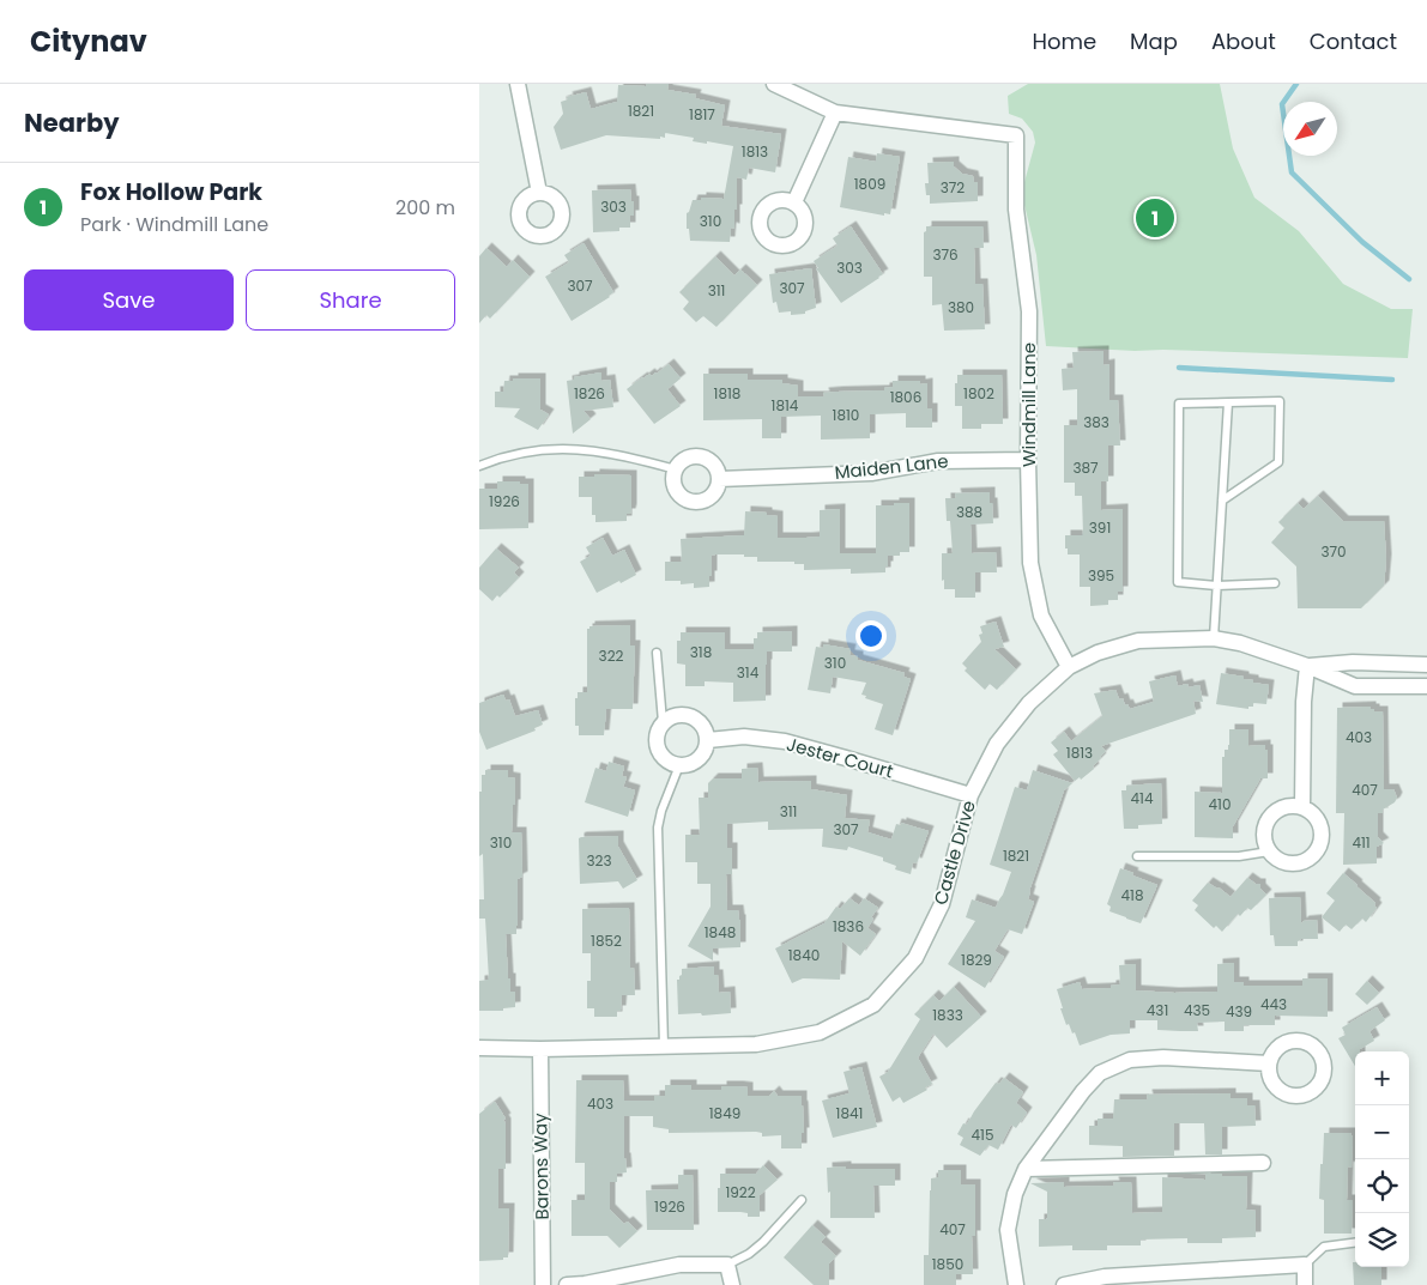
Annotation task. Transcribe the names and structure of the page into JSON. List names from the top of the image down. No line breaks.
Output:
{"streets":{"street":["Windmill Lane","Maiden Lane","Jester Court","Castle Drive","Barons Way"]},"crossings":[["Windmill Lane","Maiden Lane"],["Windmill Lane","Castle Drive"],["Jester Court","Castle Drive"],["Castle Drive","Barons Way"]],"house_numbers":["1821","1817","1813","1809","372","303","310","376","303","307","307","311","380","1826","1818","1802","1806","1814","1810","383","387","1926","388","391","370","395","318","322","310","314","403","1813","407","414","410","311","307","310","411","1821","323","418","1836","1848","1852","1840","1829","443","431","435","439","1833","403","1849","1841","415","1922","1926","407","1850"],"north":"bottom left","page":{"header":"Citynav","nav":["Home","Map","About","Contact"],"heading":"Nearby","list":[{"mark":"1","name":"Fox Hollow Park","note":"Park · Windmill Lane","value":"200 m"}],"pins":"1","buttons":["Save","Share"],"map_buttons":["+","−"]}}
